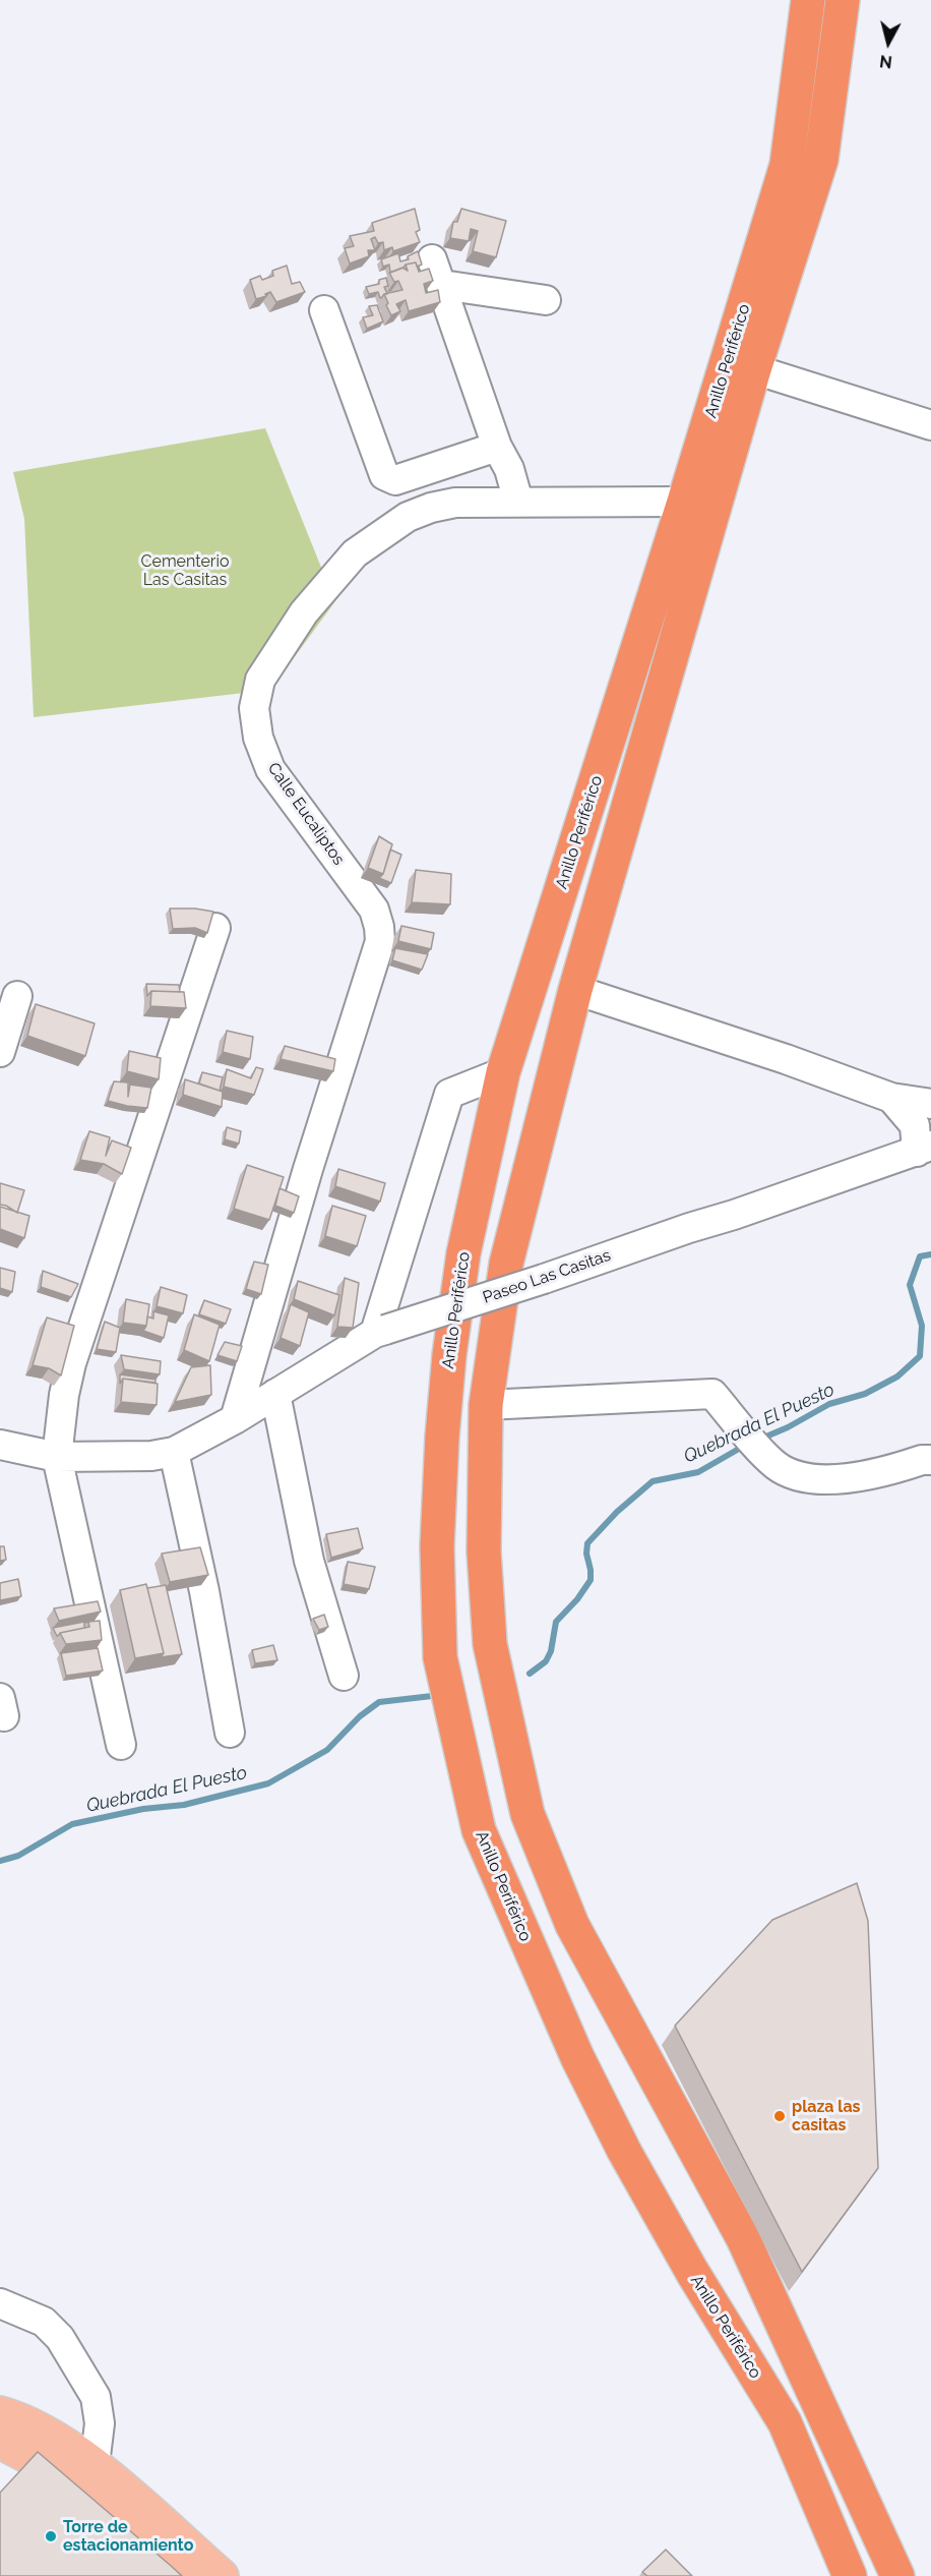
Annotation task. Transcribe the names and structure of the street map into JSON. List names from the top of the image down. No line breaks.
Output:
{"streets":{"highway":["Anillo Periférico"],"street":["Calle Eucaliptos","Paseo Las Casitas"]},"crossings":[["Anillo Periférico","Calle Eucaliptos"],["Calle Eucaliptos","Paseo Las Casitas"]],"water":["Quebrada El Puesto"],"parks":["Cementerio Las Casitas"],"places":["plaza las casitas","Torre de estacionamiento"],"north":"bottom"}
